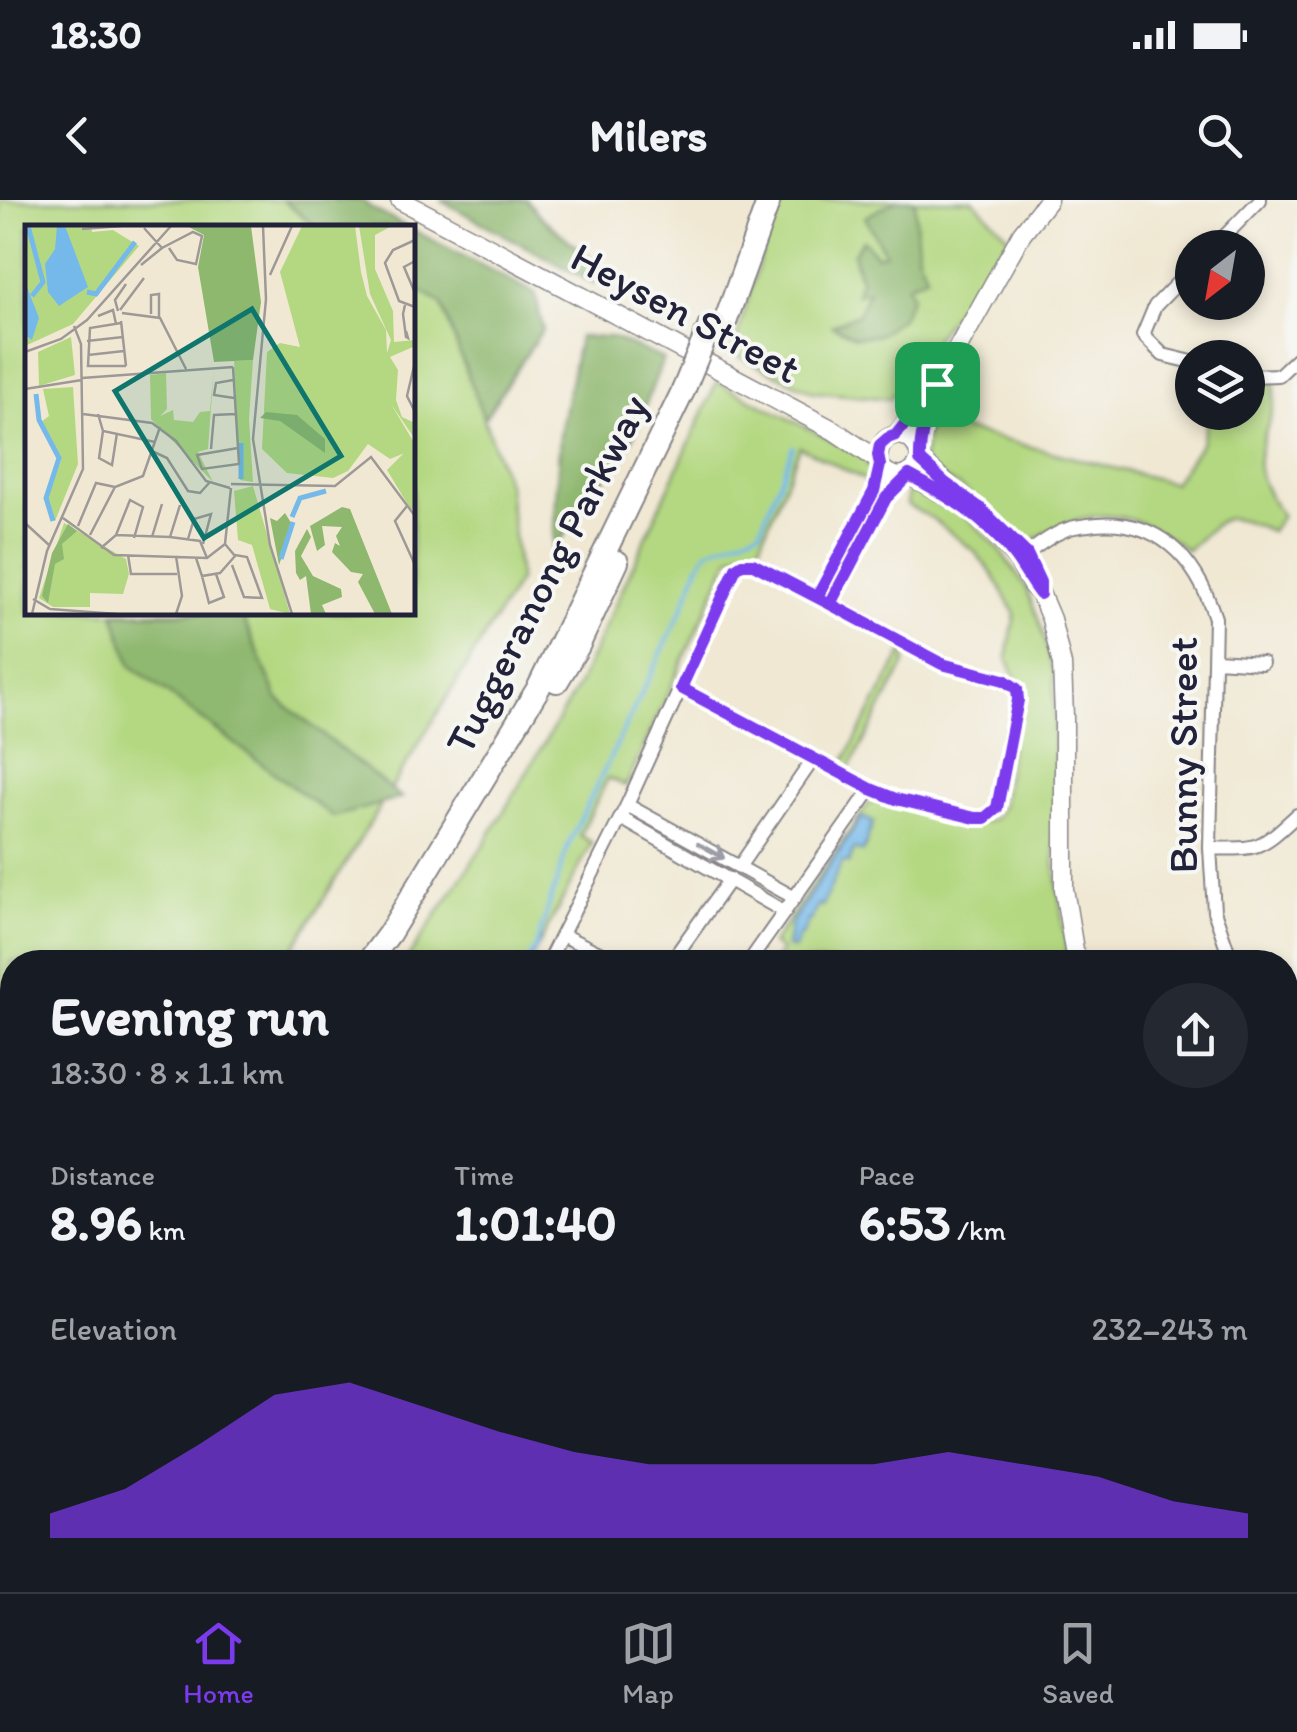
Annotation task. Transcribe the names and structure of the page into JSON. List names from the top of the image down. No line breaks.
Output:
{"streets":{"highway":["Tuggeranong Parkway"],"main road":["Heysen Street"],"street":["Bunny Street"]},"crossings":[["Heysen Street","Bunny Street"]],"north":"bottom left","page":{"status":"18:30","header":"Milers","heading":["Evening run","18:30 · 8 × 1.1 km"],"stats":[["Distance","8.96 km"],["Time","1:01:40"],["Pace","6:53 /km"]],"chart":["Elevation","232–243 m"],"tabs":["Home","Map","Saved"]}}
